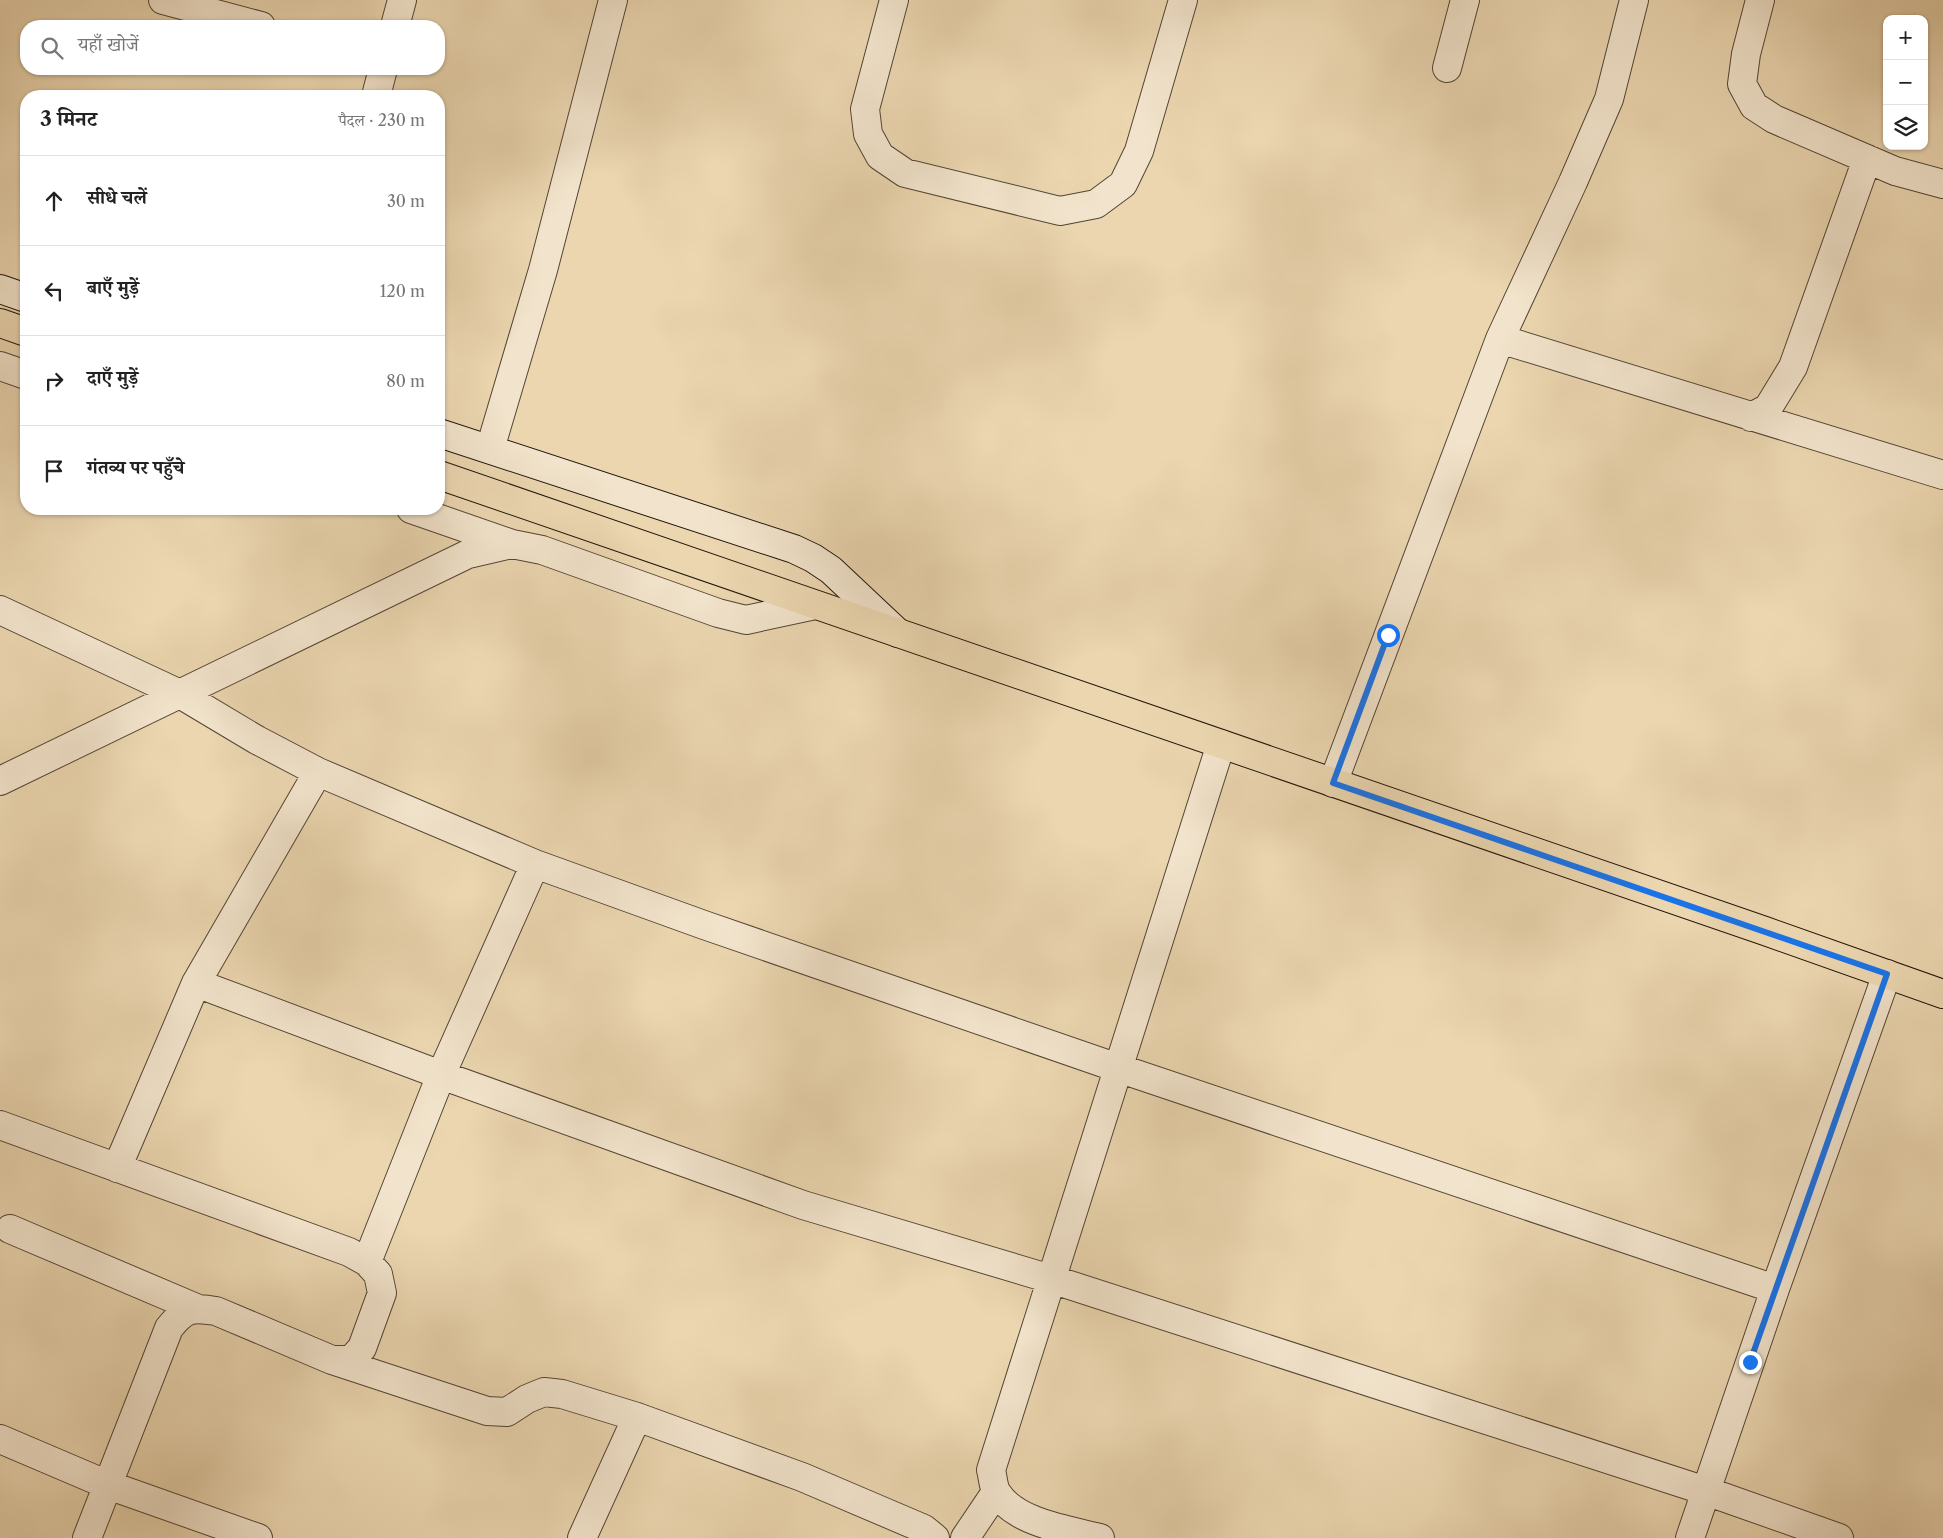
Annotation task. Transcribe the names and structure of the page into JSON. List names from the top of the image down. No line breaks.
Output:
{"page":{"map_buttons":["+","−"],"search":"यहाँ खोजें","heading":["3 मिनट","पैदल · 230 m"],"list":[["सीधे चलें","30 m"],["बाएँ मुड़ें","120 m"],["दाएँ मुड़ें","80 m"],"गंतव्य पर पहुँचे"]}}
